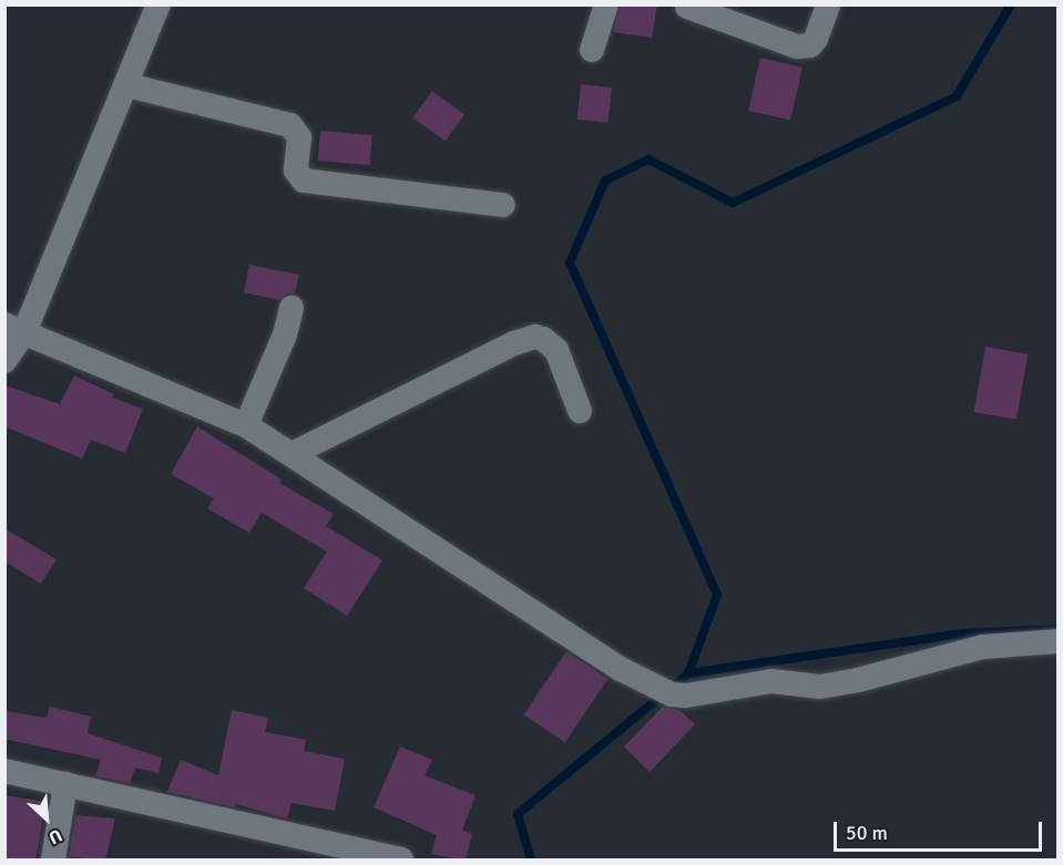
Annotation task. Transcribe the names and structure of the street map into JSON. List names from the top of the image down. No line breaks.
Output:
{"scale_bar":"50 m","north":"bottom right"}
